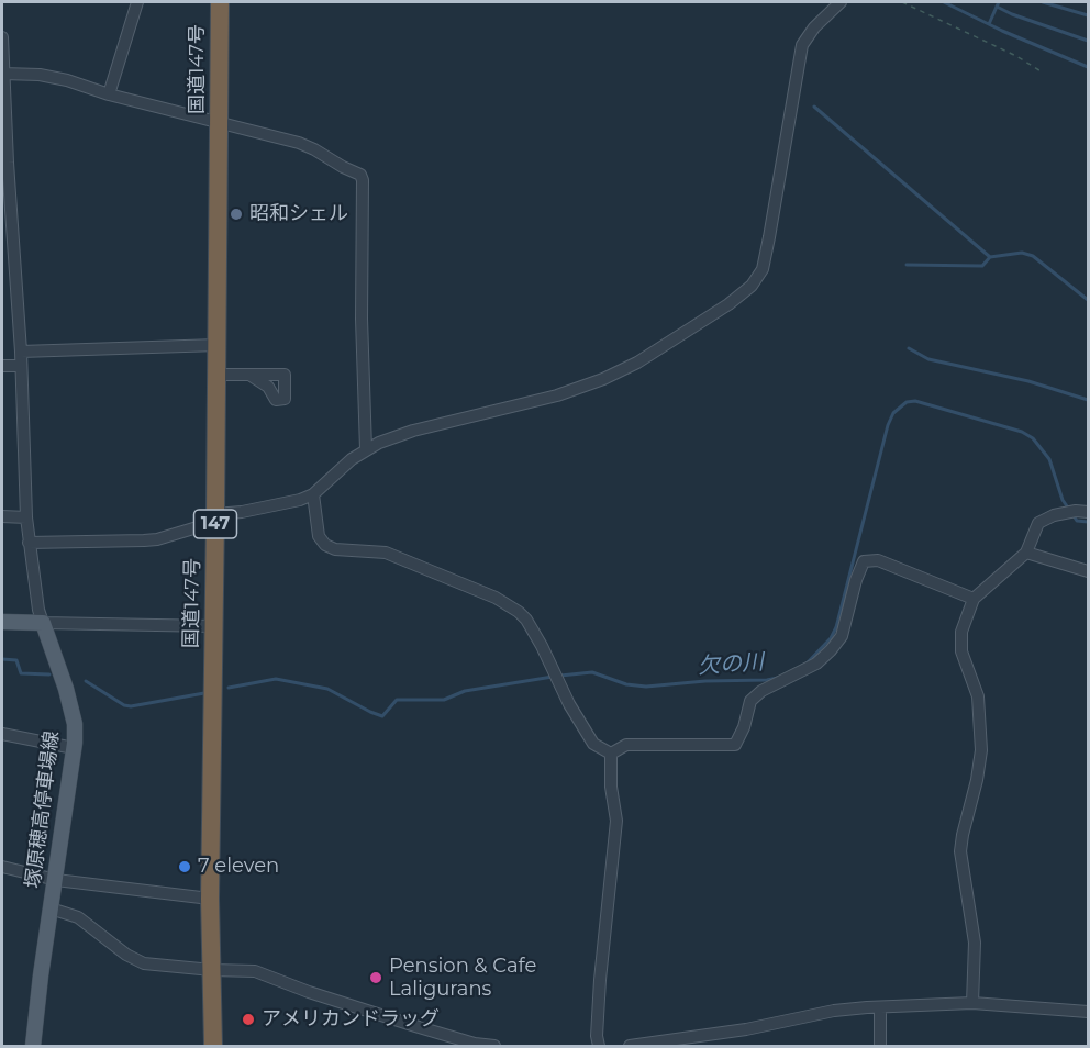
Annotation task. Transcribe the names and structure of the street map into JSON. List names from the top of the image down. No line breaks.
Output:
{"streets":{"highway":["国道147号","147"],"main road":["塚原穂高停車場線"]},"water":["欠の川"],"places":["昭和シェル","7 eleven","Pension & Cafe Laligurans","アメリカンドラッグ"]}
